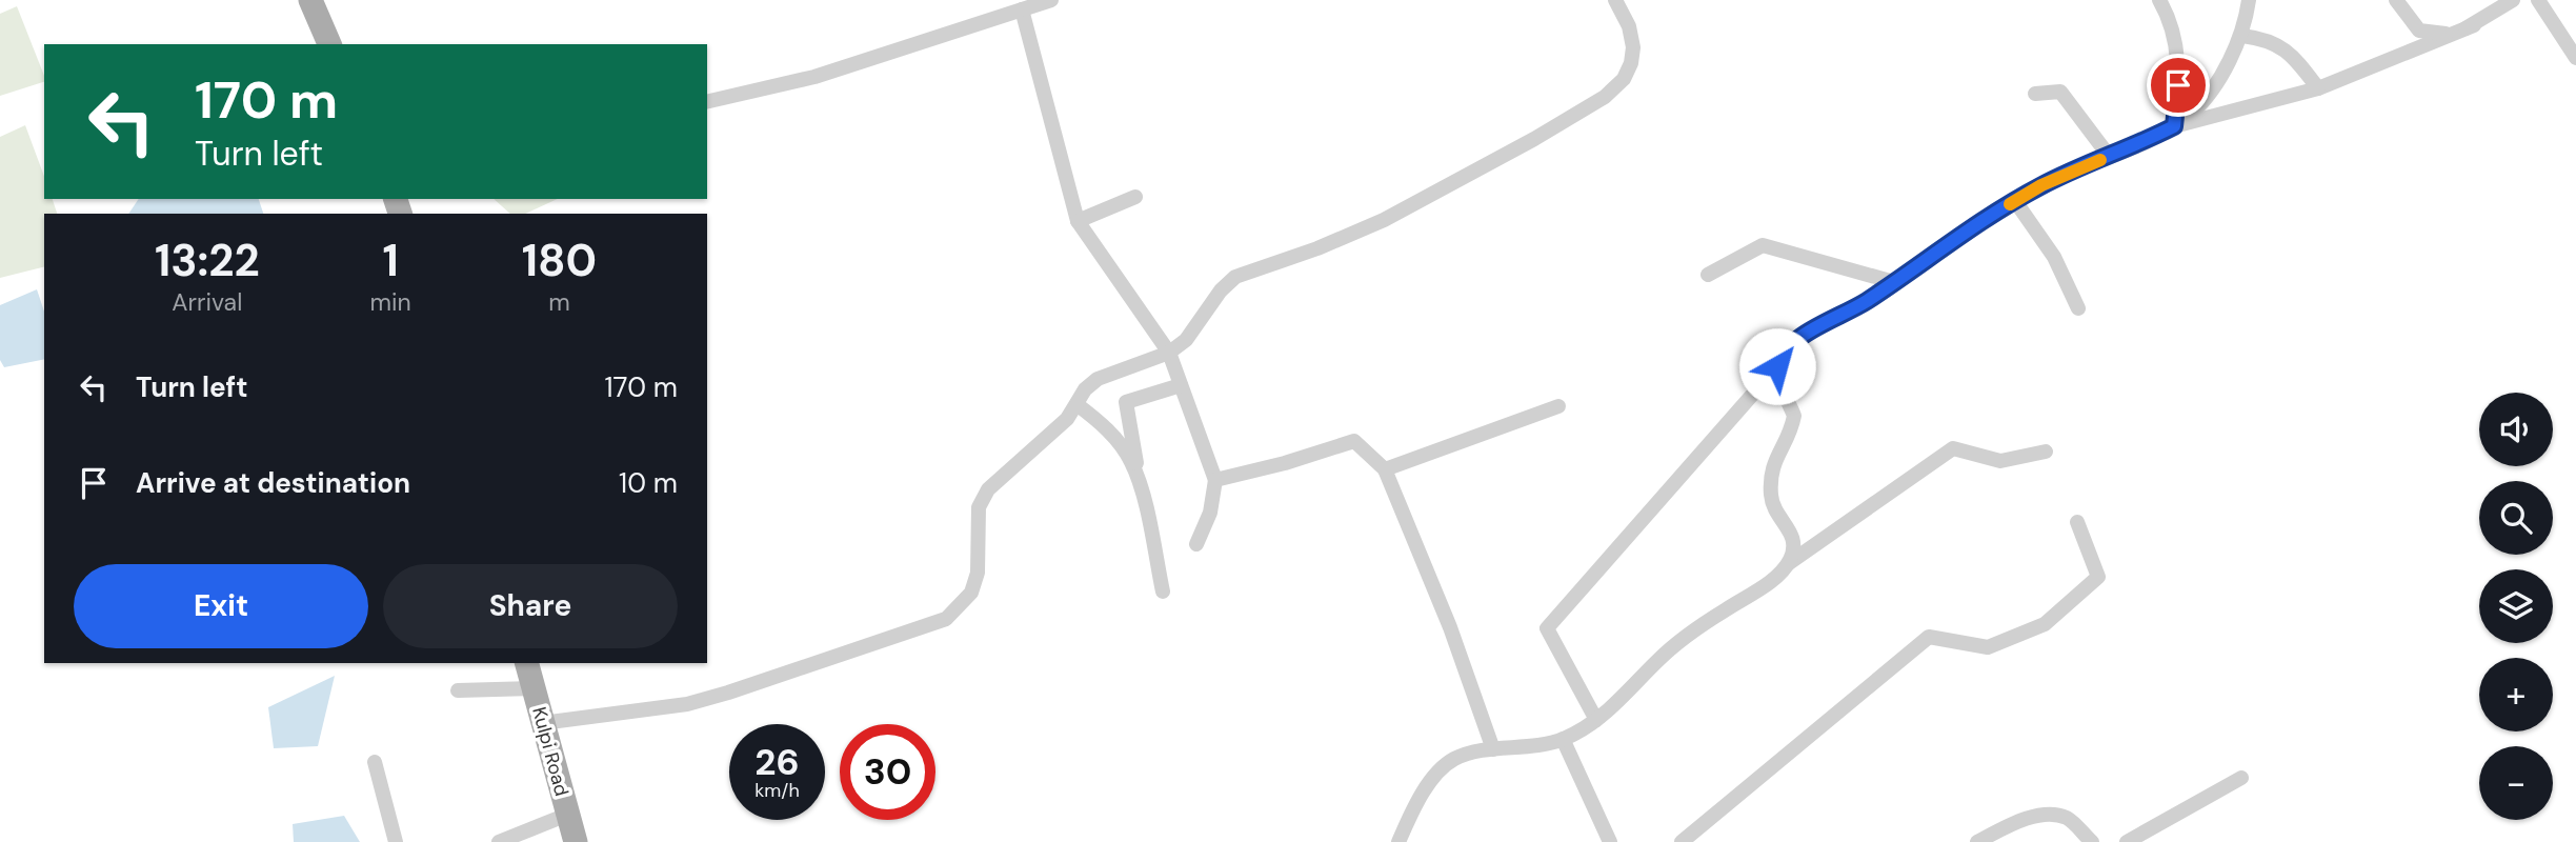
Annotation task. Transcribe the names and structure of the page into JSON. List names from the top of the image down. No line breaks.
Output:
{"streets":{"main road":["Kulpi Road"]},"page":{"turn":["170 m","Turn left"],"eta":["13:22","Arrival","1","min","180","m"],"list":[{"name":"Turn left","value":"170 m"},{"name":"Arrive at destination","value":"10 m"}],"map_buttons":["+","−"],"buttons":["Exit","Share"],"speed":"26 km/h","limit":"30"}}
